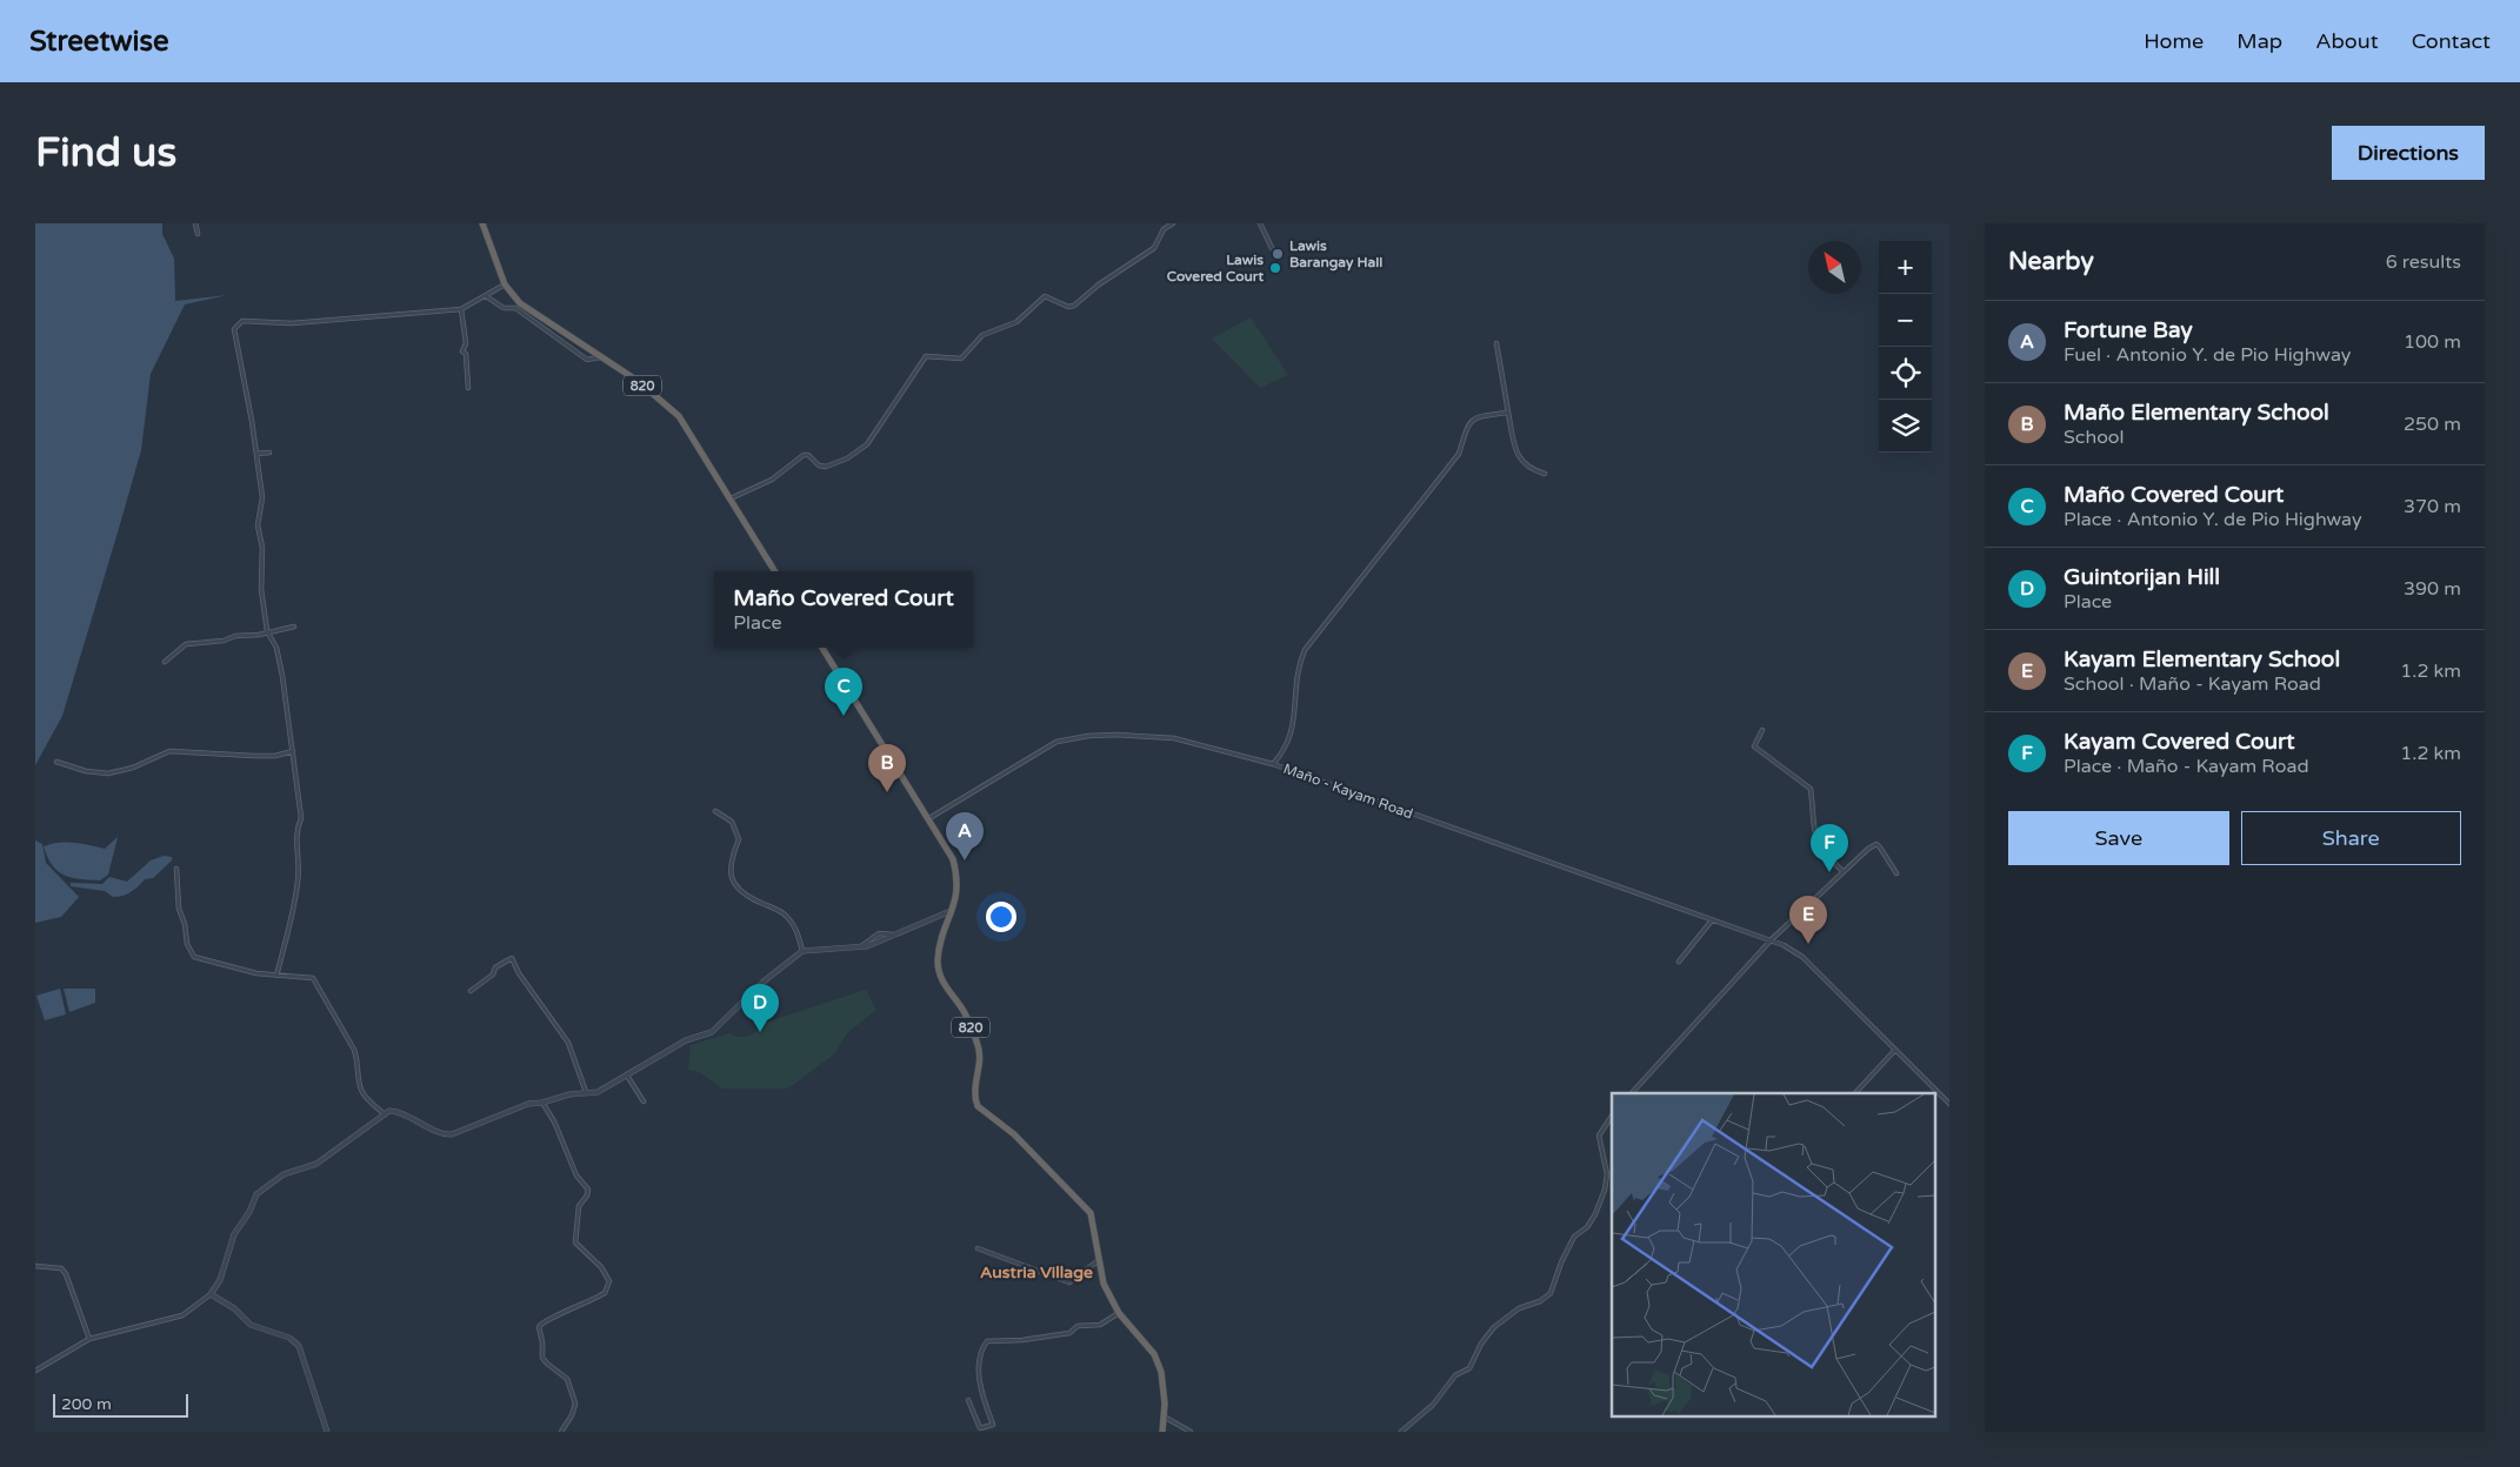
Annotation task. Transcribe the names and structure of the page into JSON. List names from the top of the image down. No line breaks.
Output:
{"streets":{"highway":["820"],"street":["Maño - Kayam Road"]},"crossings":[["820","Maño - Kayam Road"]],"districts":["Austria Village"],"places":["Lawis Barangay Hall","Lawis Covered Court"],"scale_bar":"200 m","north":"top left","page":{"header":"Streetwise","nav":["Home","Map","About","Contact"],"buttons":["Directions",["Save","Share"]],"title":"Find us","heading":["Nearby","6 results"],"map_buttons":["+","−"],"list":[{"mark":"A","name":"Fortune Bay","note":"Fuel · Antonio Y. de Pio Highway","value":"100 m"},{"mark":"B","name":"Maño Elementary School","note":"School","value":"250 m"},{"mark":"C","name":"Maño Covered Court","note":"Place · Antonio Y. de Pio Highway","value":"370 m"},{"mark":"D","name":"Guintorijan Hill","note":"Place","value":"390 m"},{"mark":"E","name":"Kayam Elementary School","note":"School · Maño - Kayam Road","value":"1.2 km"},{"mark":"F","name":"Kayam Covered Court","note":"Place · Maño - Kayam Road","value":"1.2 km"}],"popup":["Maño Covered Court","Place"],"pins":["C","B","A","F","E","D"],"scale":"200 m"}}
